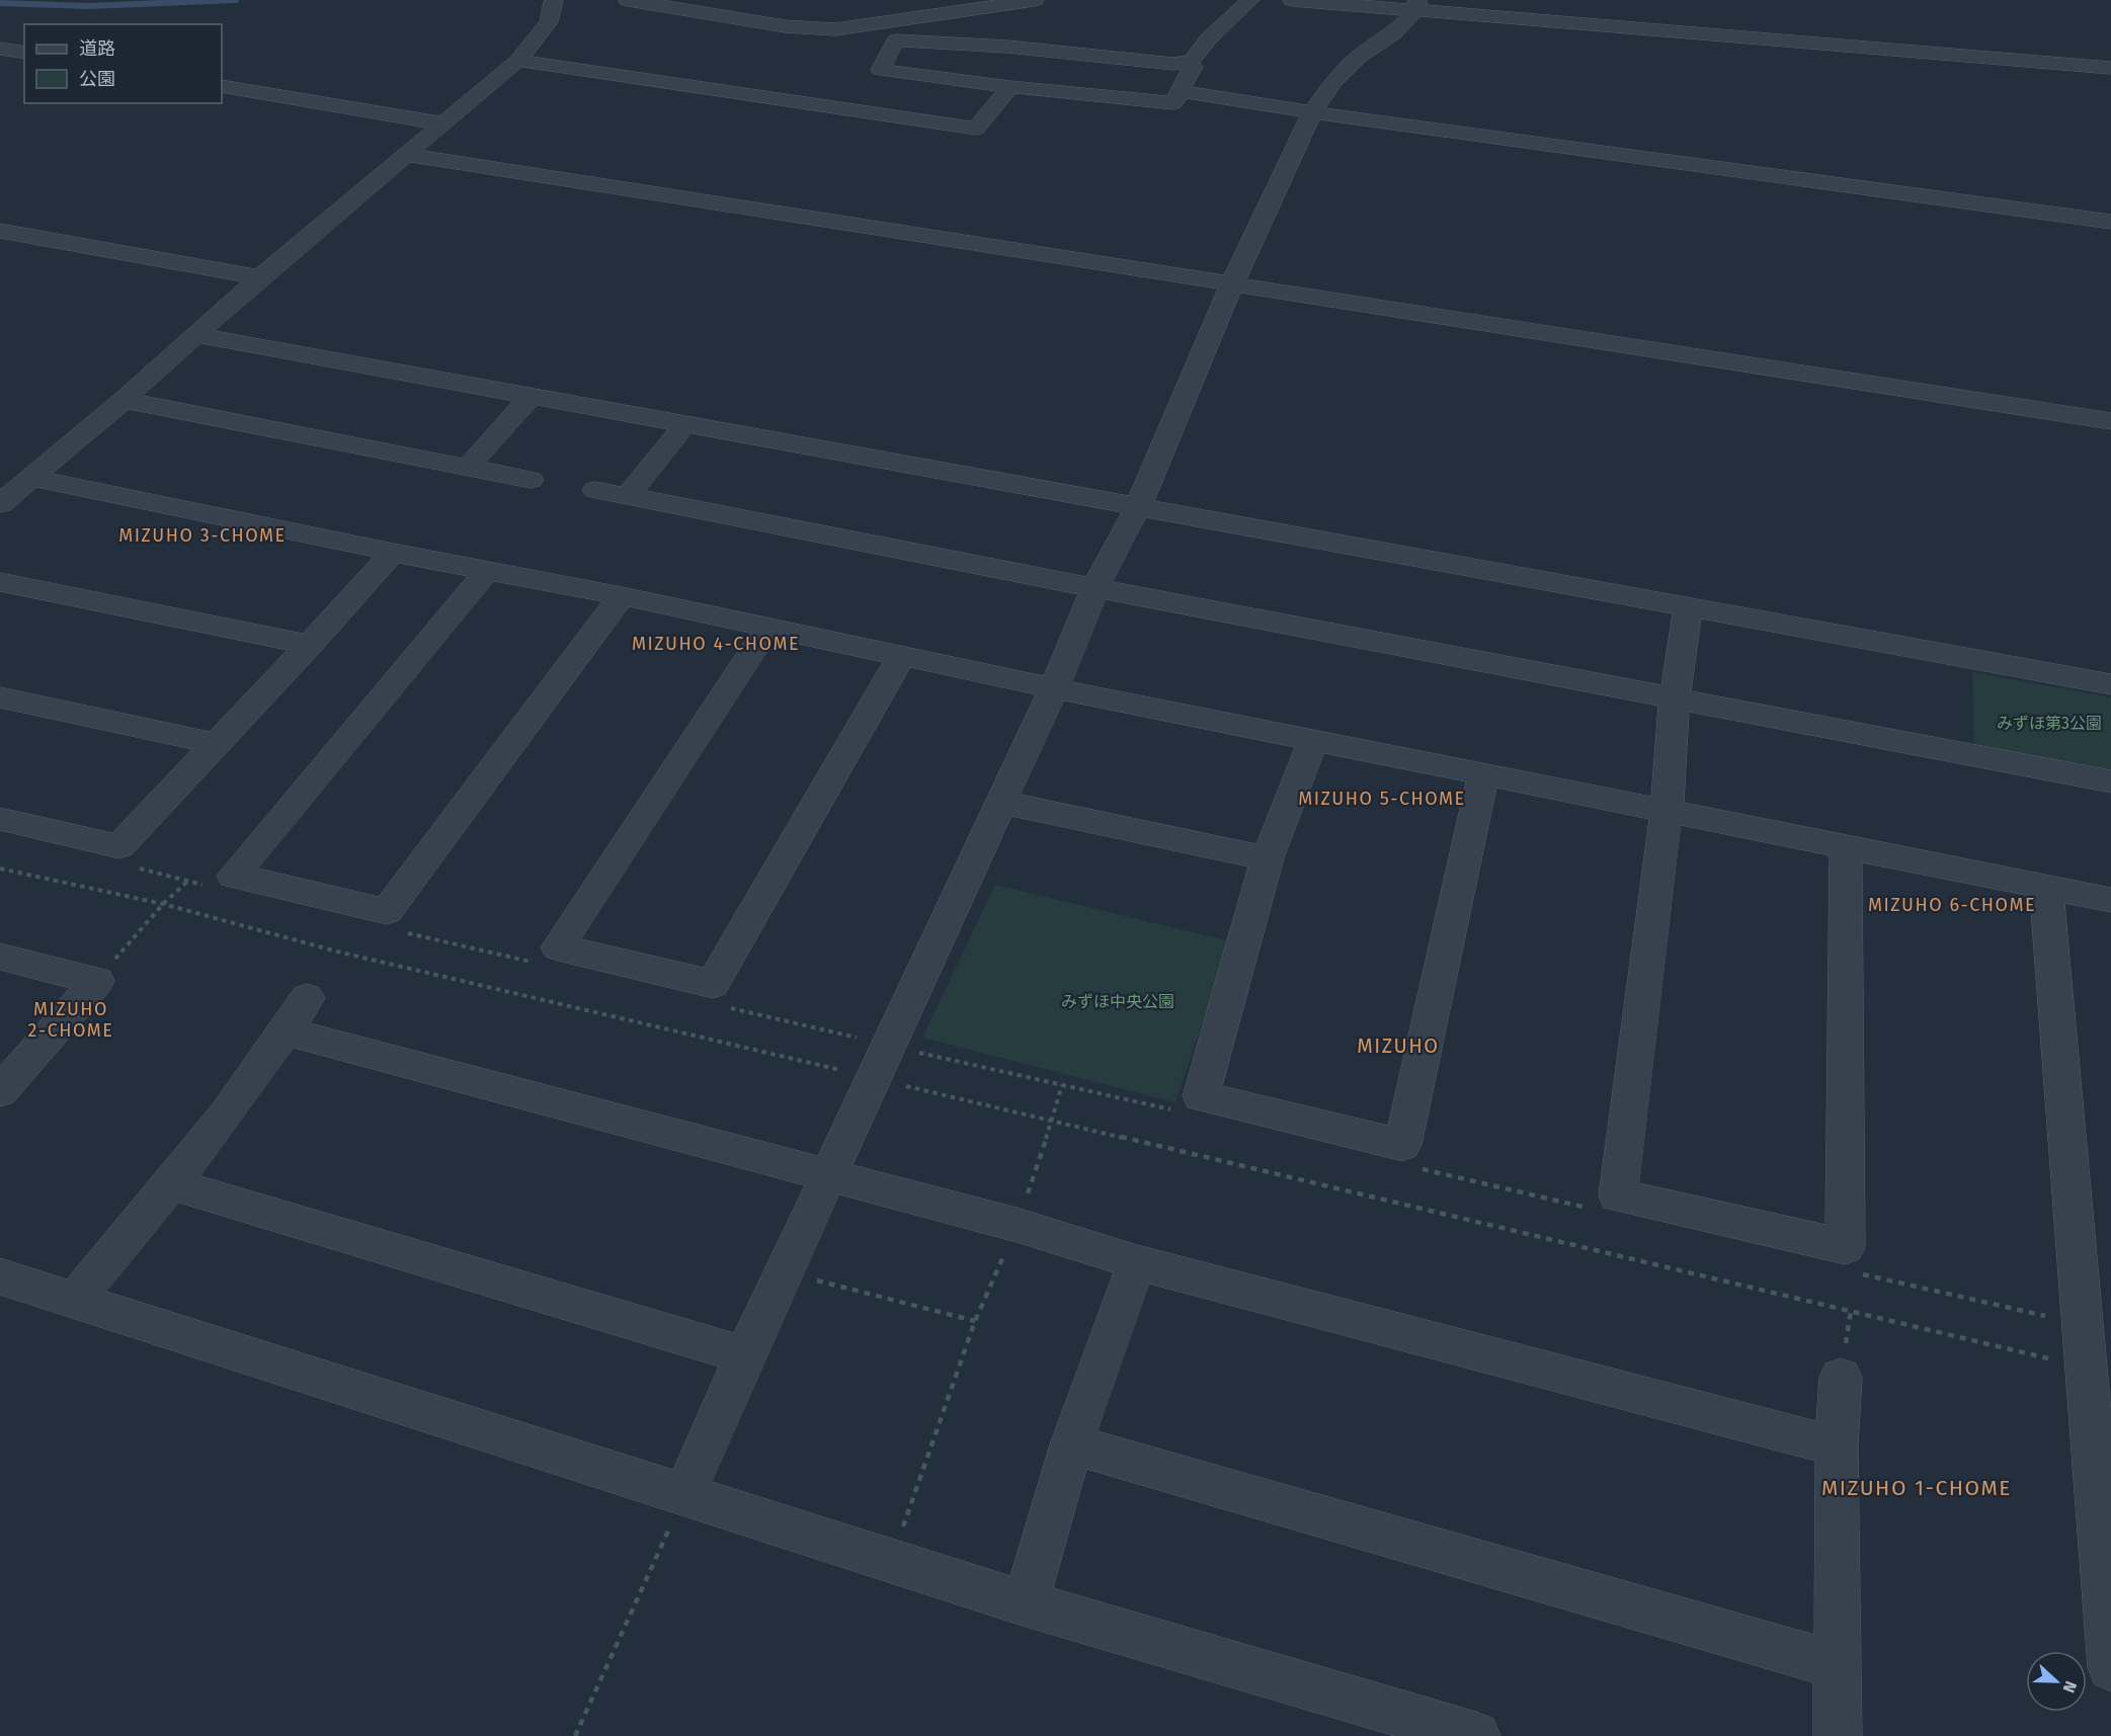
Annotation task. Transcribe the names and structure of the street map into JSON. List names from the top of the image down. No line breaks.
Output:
{"districts":["MIZUHO 3-CHOME","MIZUHO 4-CHOME","MIZUHO 5-CHOME","MIZUHO 6-CHOME","MIZUHO 2-CHOME","MIZUHO","MIZUHO 1-CHOME"],"parks":["みずほ第3公園","みずほ中央公園"],"legend":["道路","公園"],"north":"right"}
